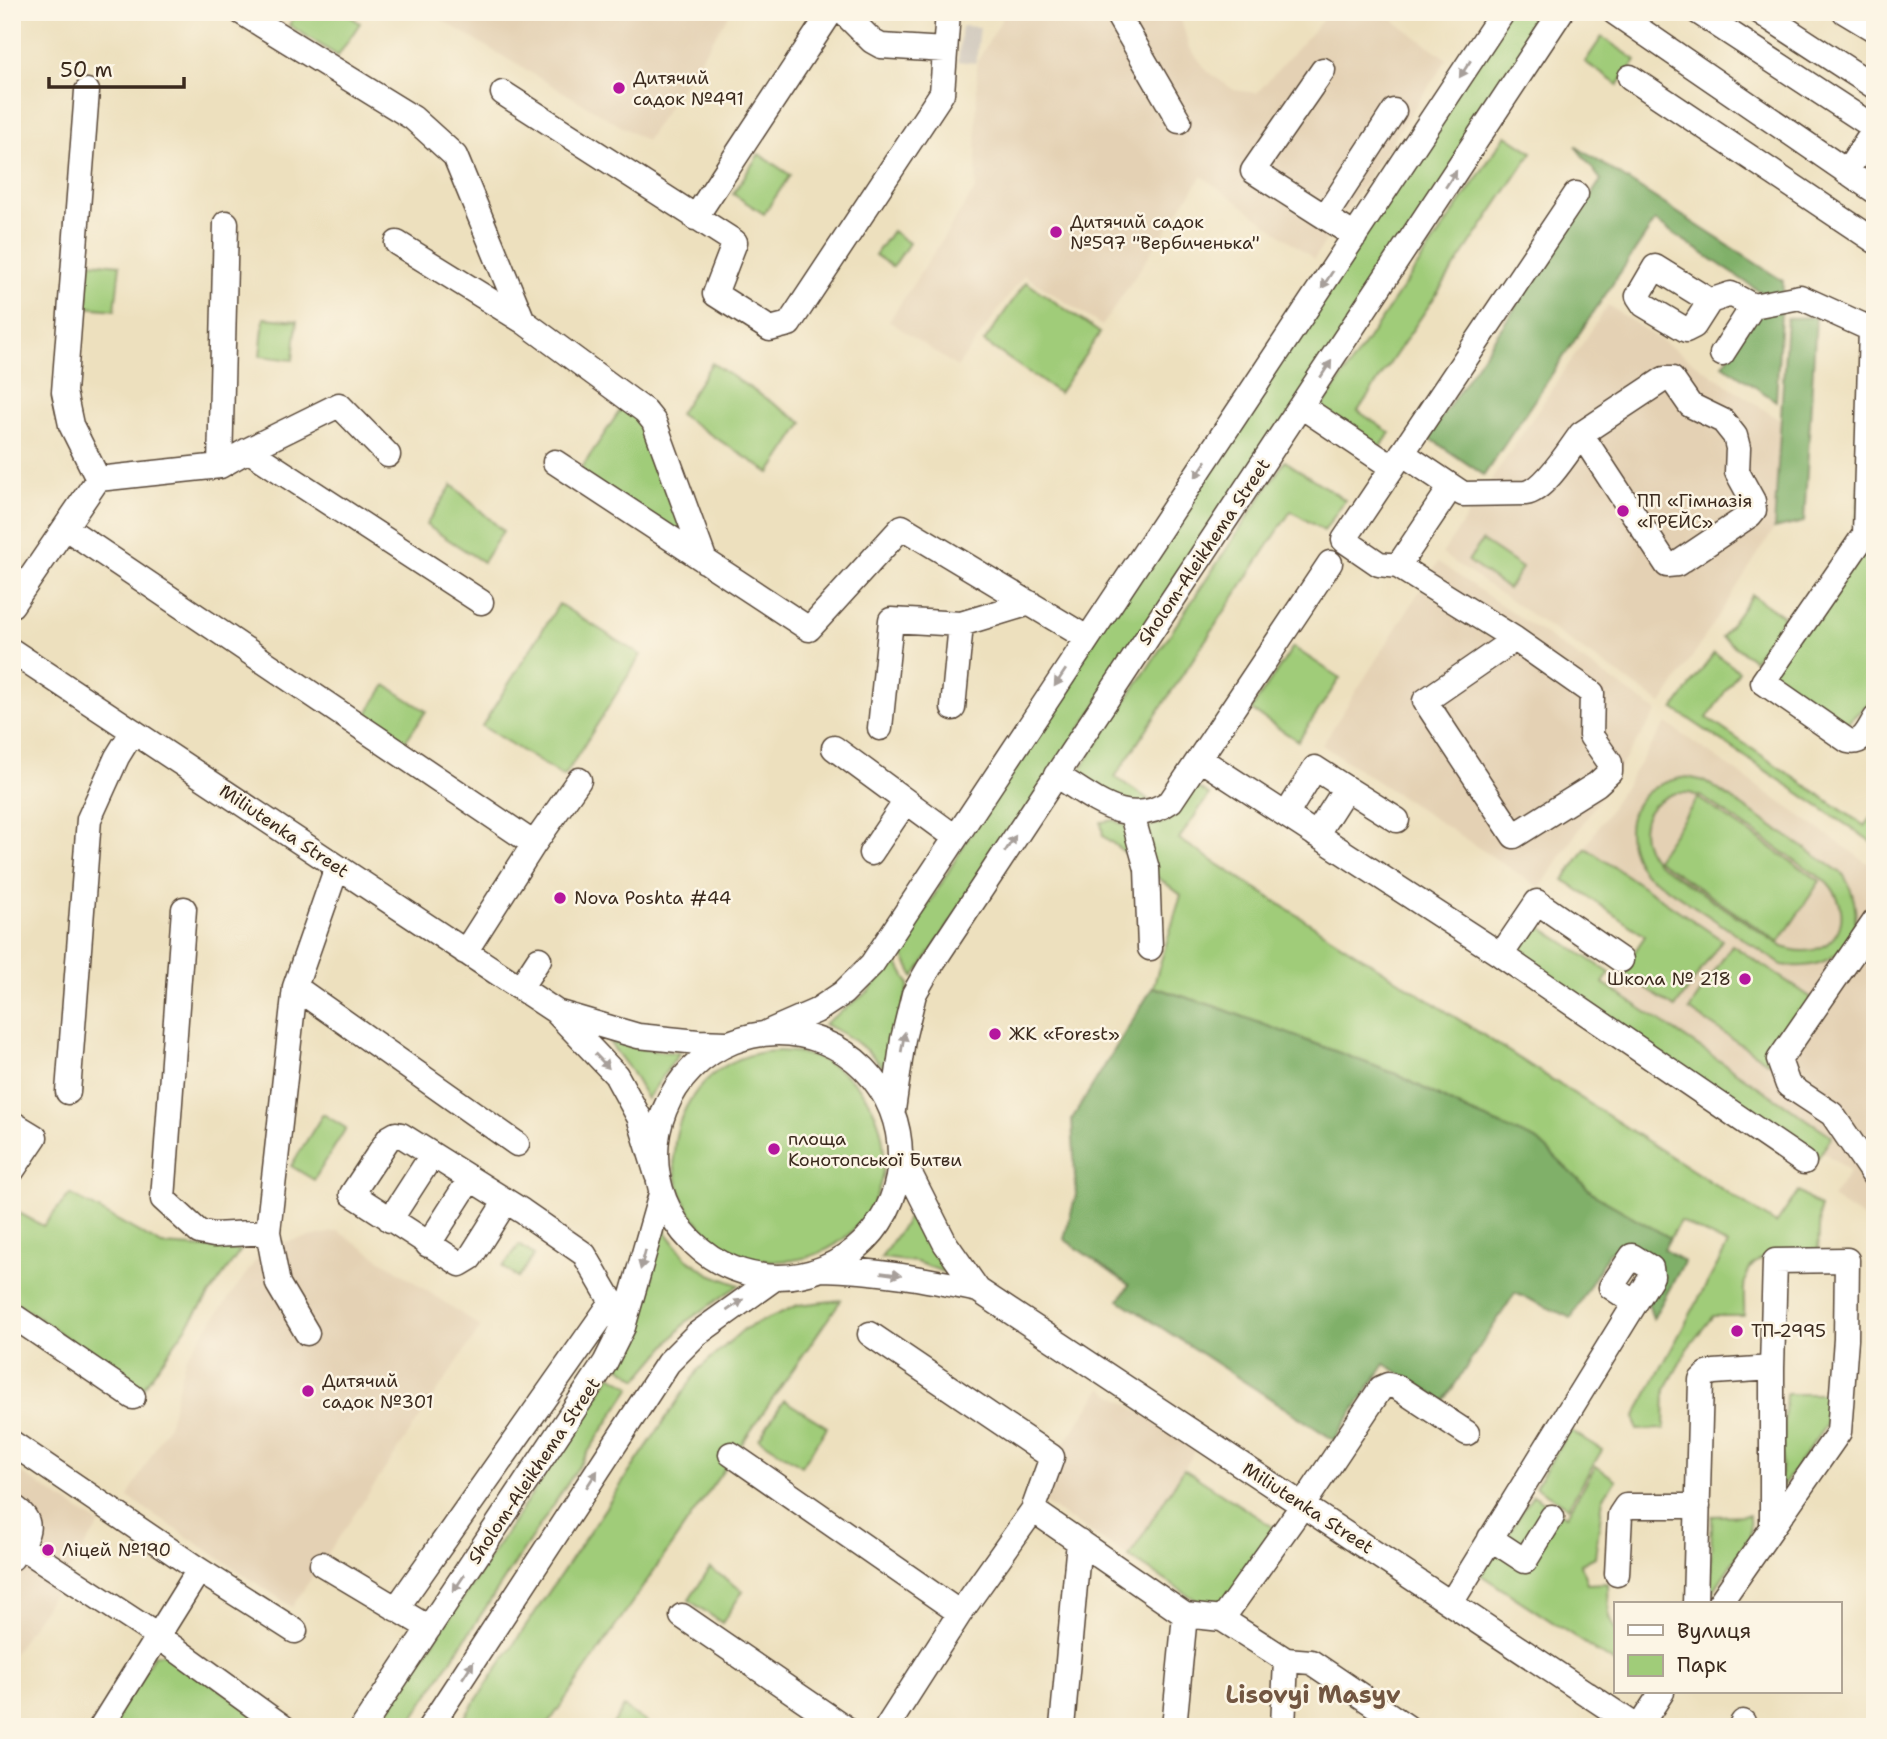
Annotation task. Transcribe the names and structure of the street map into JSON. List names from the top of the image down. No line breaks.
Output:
{"streets":{"street":["Sholom-Aleikhema Street","Miliutenka Street"]},"crossings":[["Sholom-Aleikhema Street","Miliutenka Street"]],"districts":["Lisovyi Masyv"],"places":["Дитячий садок №491","Дитячий садок №597 \"Вербиченька\"","ПП «Гімназія «ГРЕЙС»","Nova Poshta #44","Школа № 218","ЖК «Forest»","площа Конотопської Битви","ТП-2995","Дитячий садок №301","Ліцей №190"],"legend":["Вулиця","Парк"],"scale_bar":"50 m"}
